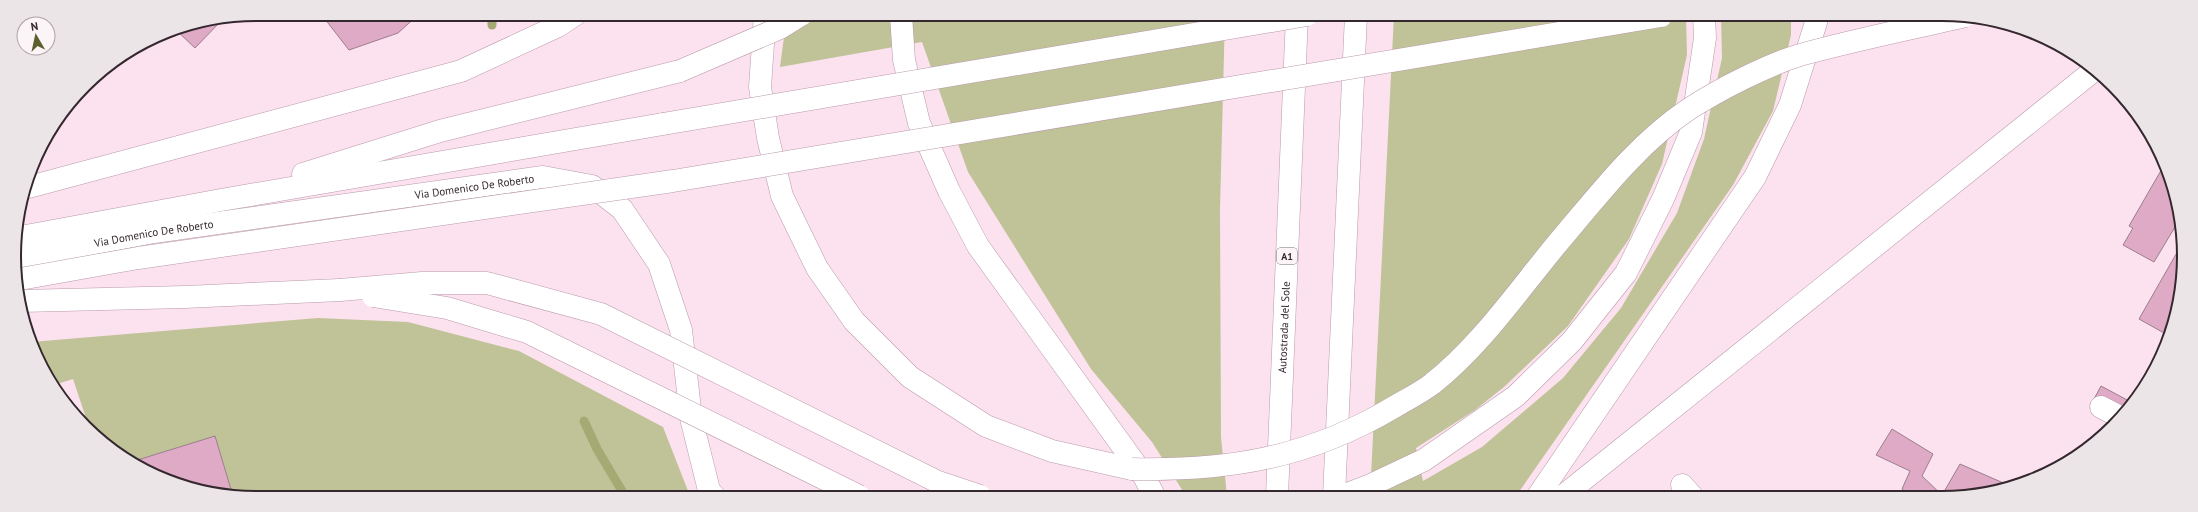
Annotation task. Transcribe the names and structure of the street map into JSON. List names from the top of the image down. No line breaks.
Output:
{"streets":{"main road":["Via Domenico De Roberto","A1","Autostrada del Sole"]},"north":"top"}
